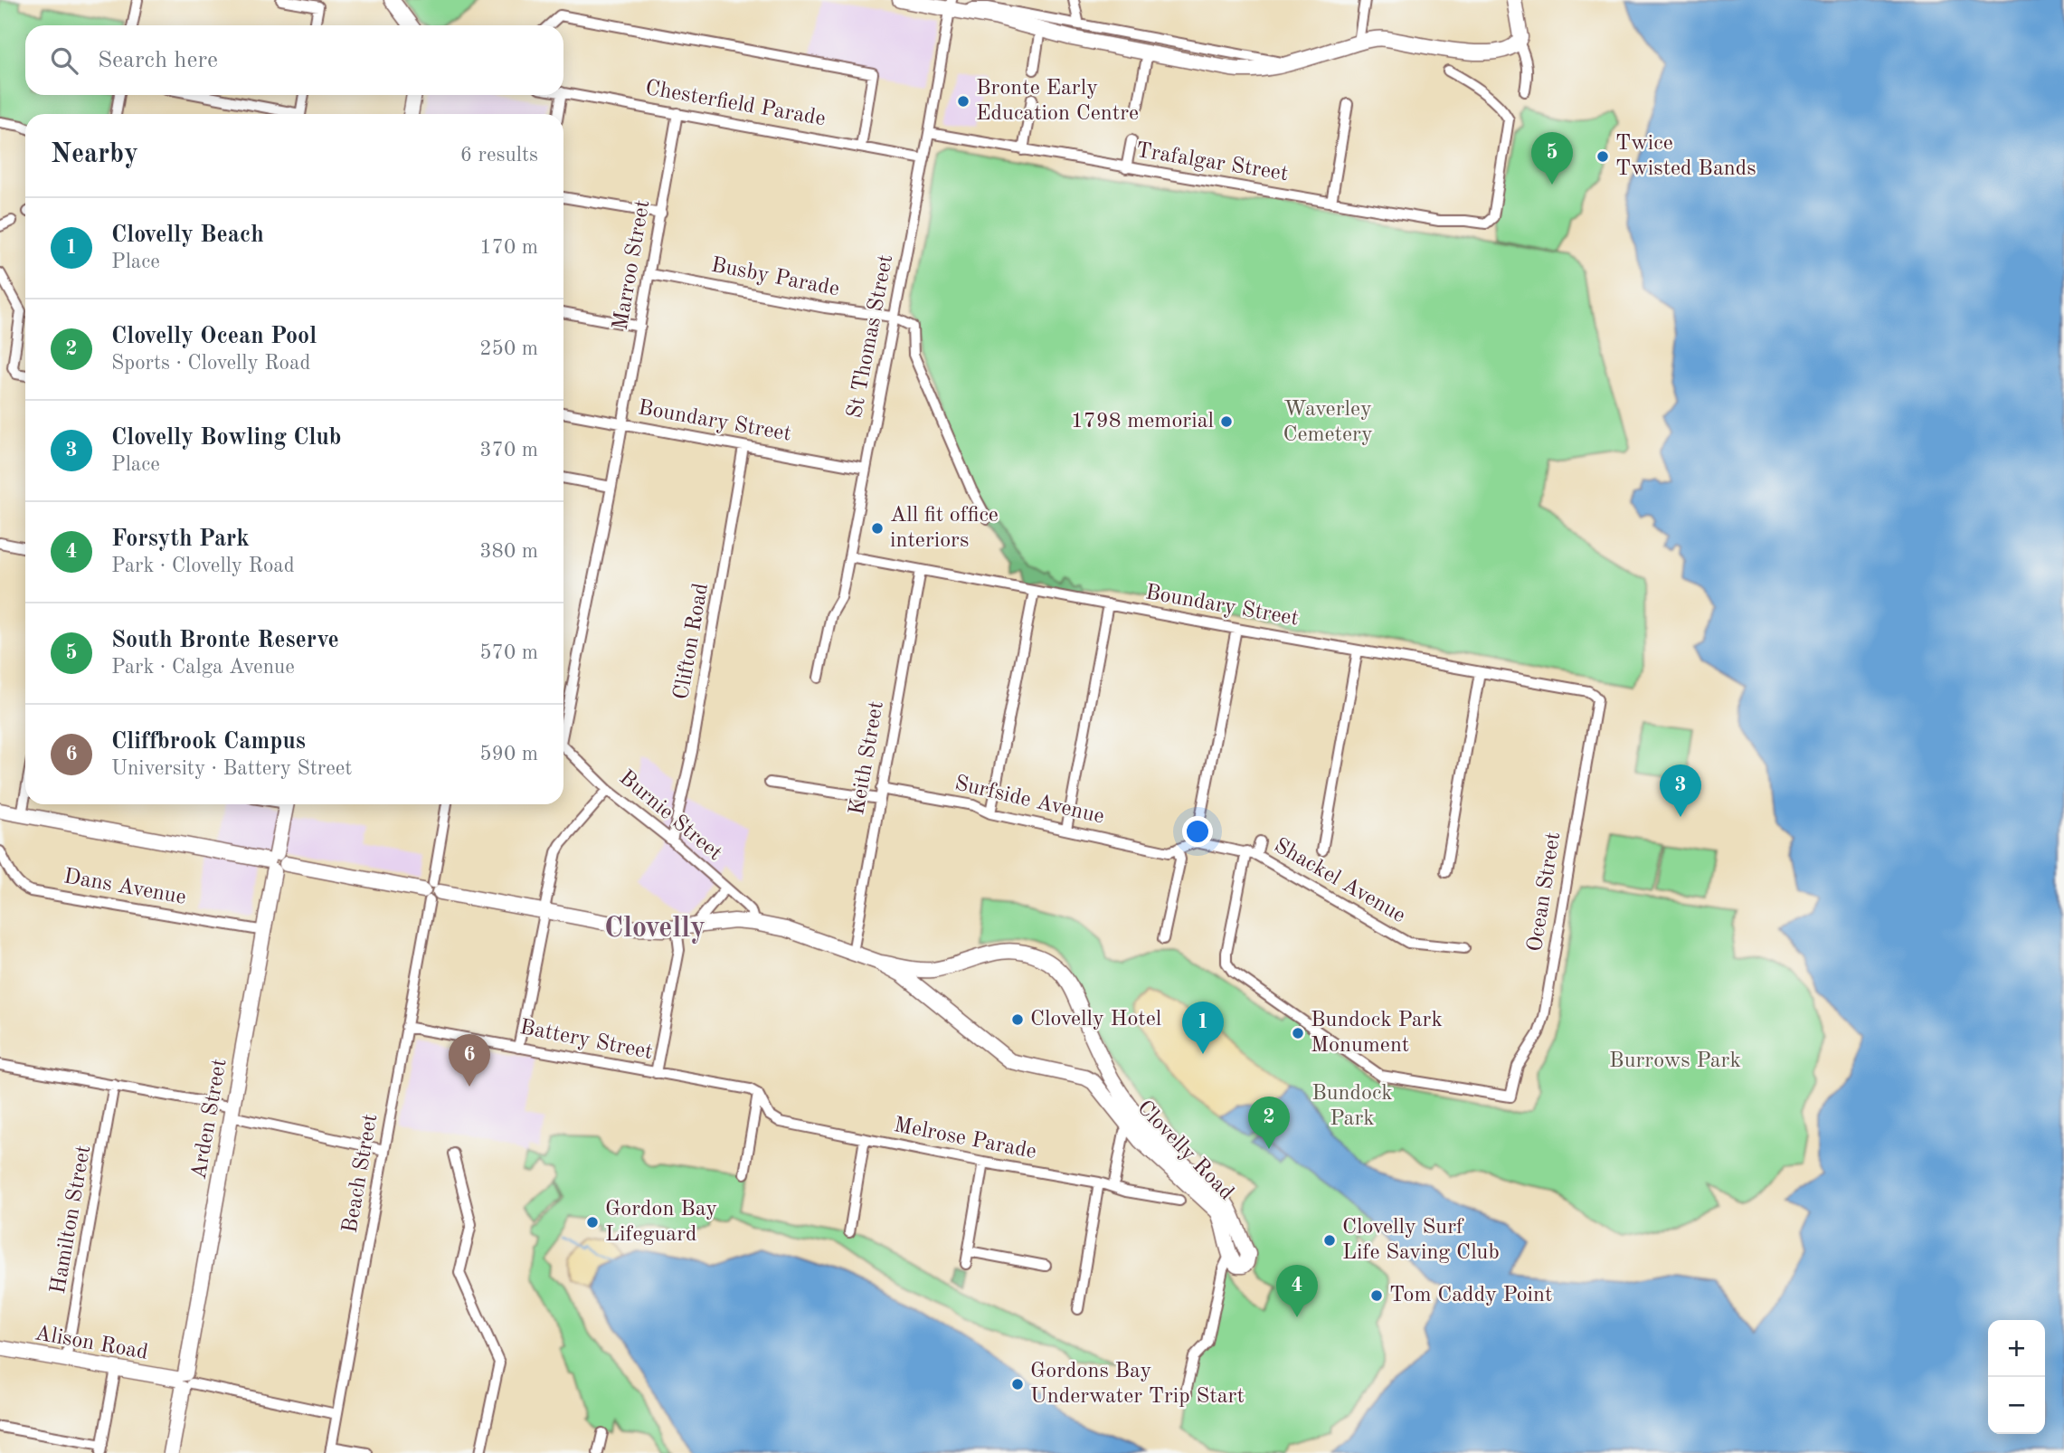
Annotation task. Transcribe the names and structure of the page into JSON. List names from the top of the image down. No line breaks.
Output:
{"streets":{"street":["Chesterfield Parade","Trafalgar Street","Marroo Street","Busby Parade","St Thomas Street","Boundary Street","Clifton Road","Keith Street","Surfside Avenue","Burnie Street","Shackel Avenue","Dans Avenue","Ocean Street","Battery Street","Arden Street","Melrose Parade","Clovelly Road","Beach Street","Hamilton Street","Alison Road"]},"crossings":[["Chesterfield Parade","Marroo Street"],["Chesterfield Parade","St Thomas Street"],["Trafalgar Street","St Thomas Street"],["Marroo Street","Busby Parade"],["Marroo Street","Boundary Street"],["Busby Parade","St Thomas Street"],["St Thomas Street","Boundary Street"],["Boundary Street","Clifton Road"],["Boundary Street","Keith Street"],["Boundary Street","Ocean Street"],["Clifton Road","Burnie Street"],["Keith Street","Surfside Avenue"],["Keith Street","Clovelly Road"],["Burnie Street","Clovelly Road"],["Shackel Avenue","Ocean Street"],["Dans Avenue","Arden Street"],["Battery Street","Melrose Parade"],["Battery Street","Beach Street"],["Arden Street","Clovelly Road"],["Arden Street","Alison Road"],["Clovelly Road","Beach Street"],["Beach Street","Alison Road"],["Hamilton Street","Alison Road"]],"districts":["Clovelly"],"parks":["Waverley Cemetery","Burrows Park","Bundock Park"],"places":["Bronte Early Education Centre","Twice Twisted Bands","1798 memorial","All fit office interiors","Clovelly Hotel","Bundock Park Monument","Gordon Bay Lifeguard","Clovelly Surf Life Saving Club","Tom Caddy Point","Gordons Bay Underwater Trip Start"],"page":{"search":"Search here","heading":["Nearby","6 results"],"pins":["5","3","1","6","2","4"],"list":[{"mark":"1","name":"Clovelly Beach","note":"Place","value":"170 m"},{"mark":"2","name":"Clovelly Ocean Pool","note":"Sports · Clovelly Road","value":"250 m"},{"mark":"3","name":"Clovelly Bowling Club","note":"Place","value":"370 m"},{"mark":"4","name":"Forsyth Park","note":"Park · Clovelly Road","value":"380 m"},{"mark":"5","name":"South Bronte Reserve","note":"Park · Calga Avenue","value":"570 m"},{"mark":"6","name":"Cliffbrook Campus","note":"University · Battery Street","value":"590 m"}],"map_buttons":["+","−"]}}
